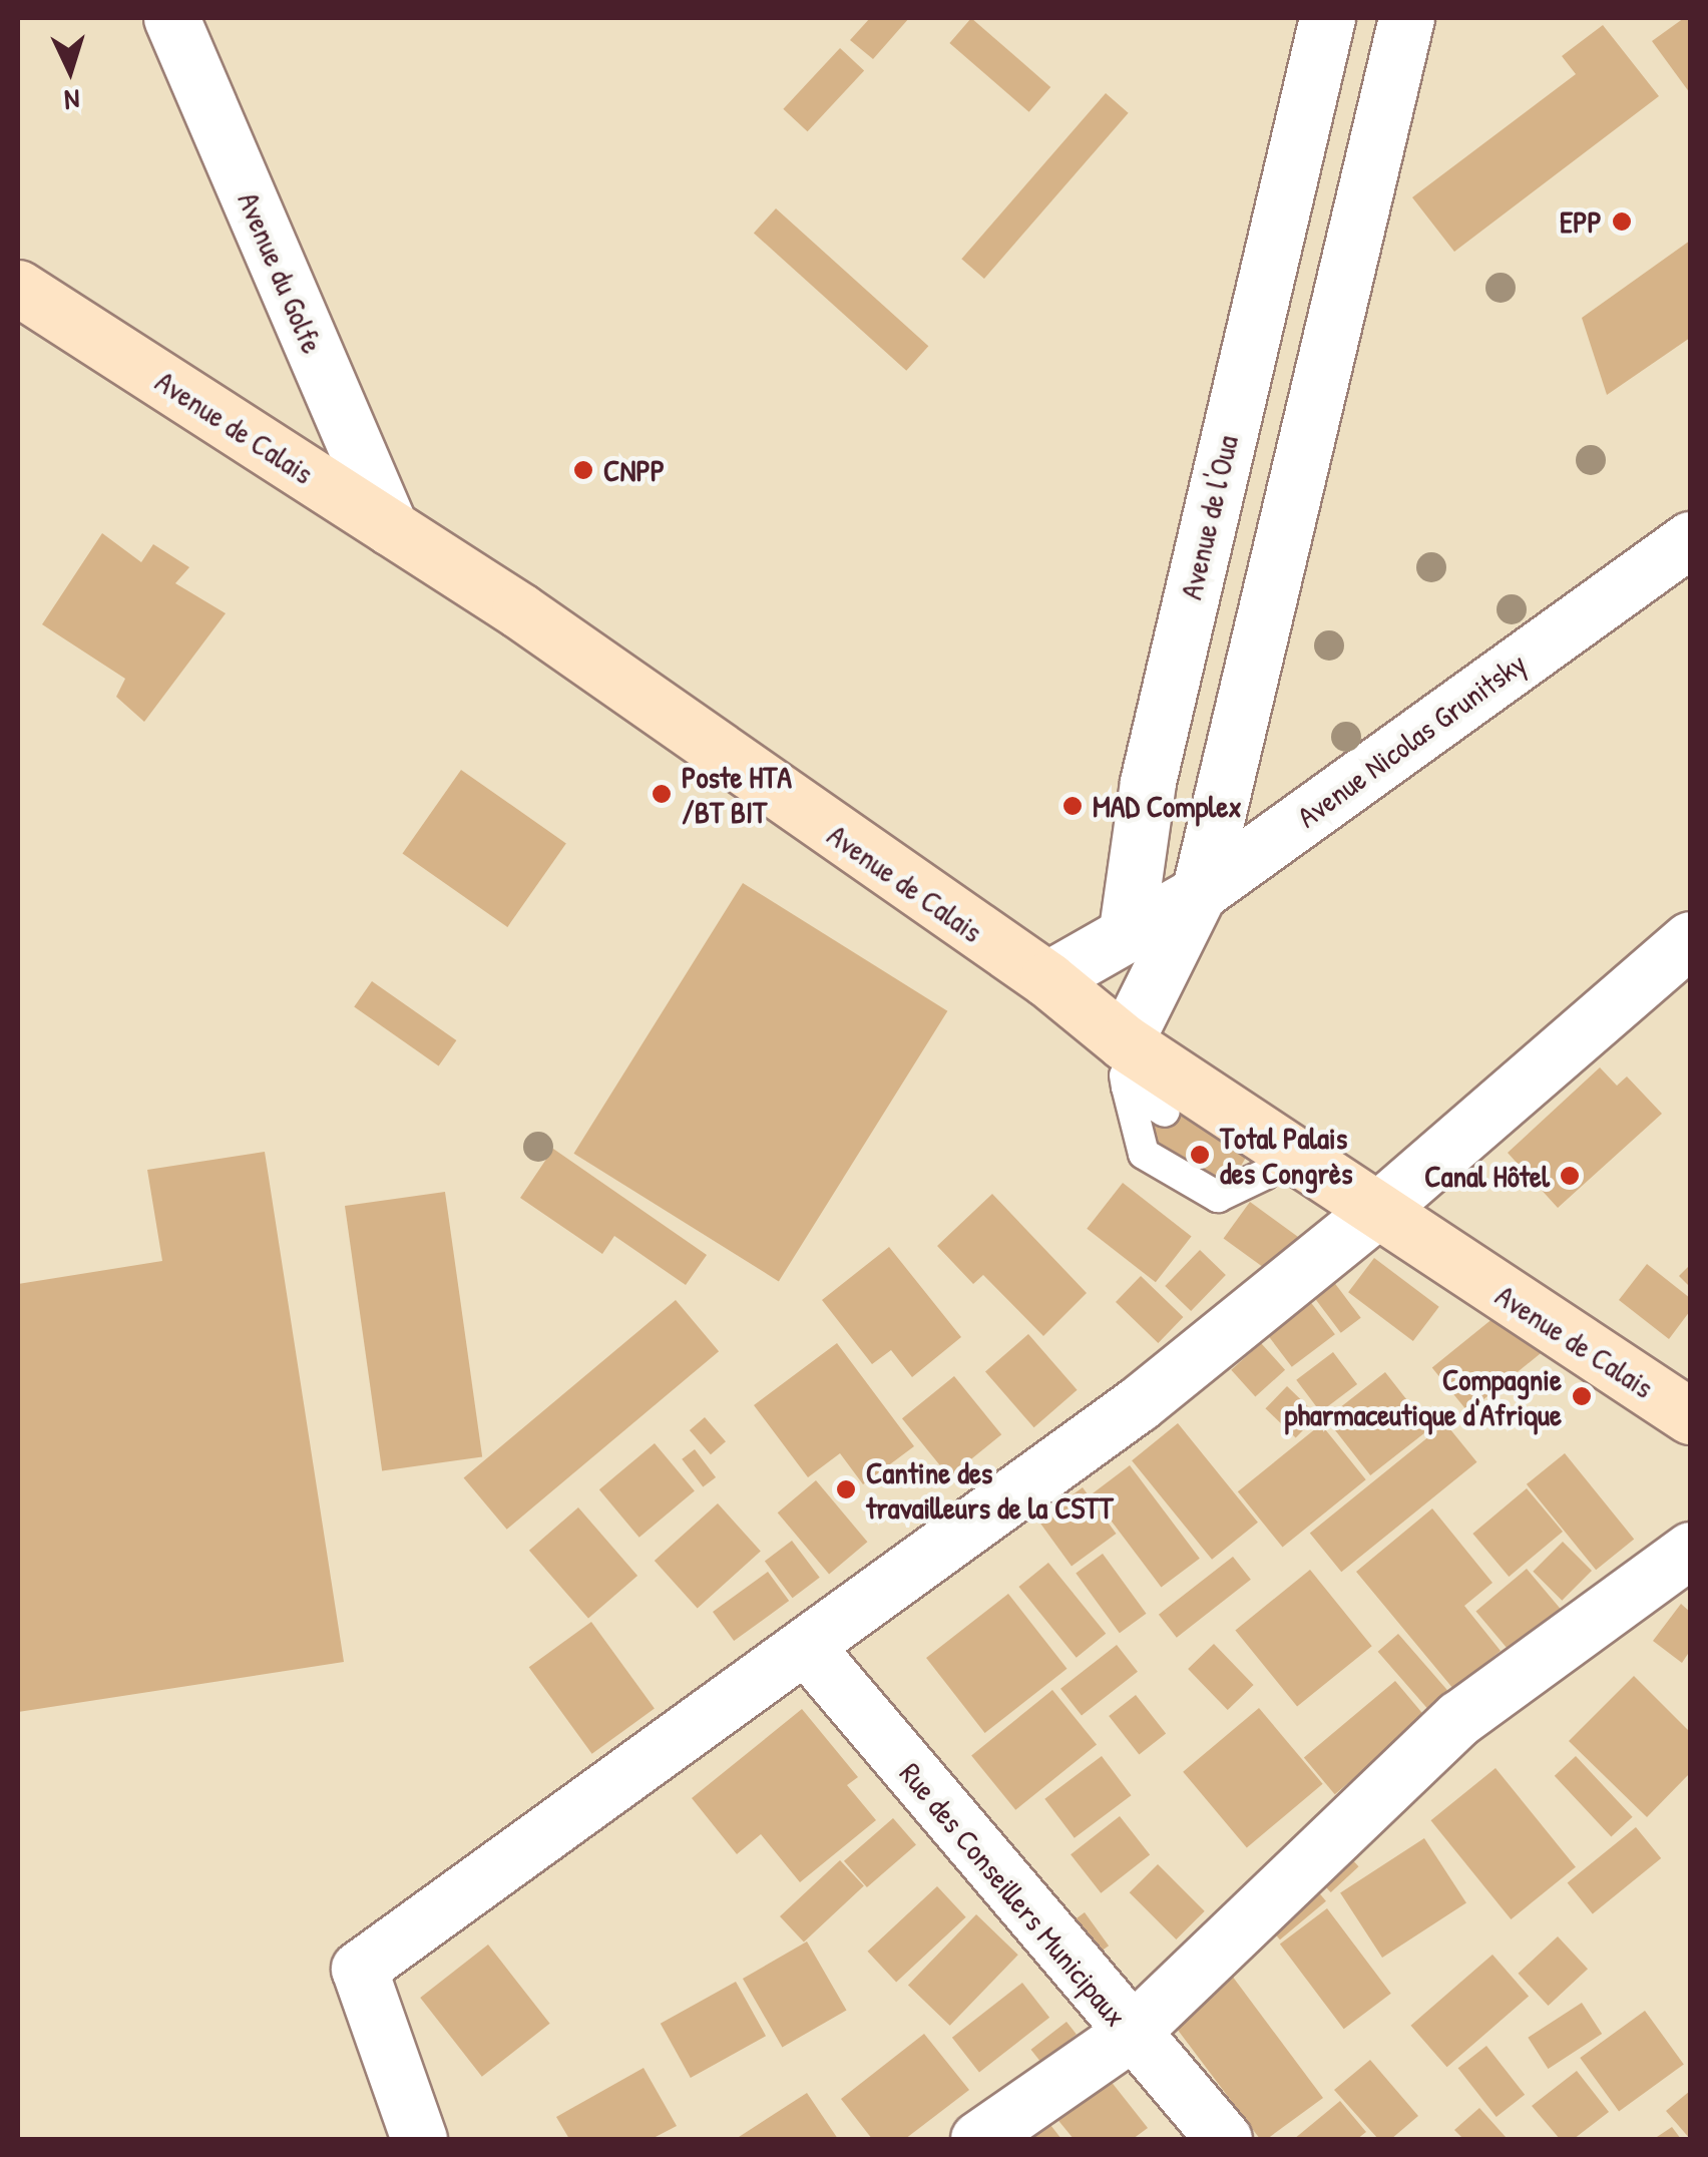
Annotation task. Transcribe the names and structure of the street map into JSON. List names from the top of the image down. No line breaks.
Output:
{"streets":{"main road":["Avenue de Calais"],"street":["Avenue du Golfe","Avenue de l'Oua","Avenue Nicolas Grunitsky","Rue des Conseillers Municipaux"]},"crossings":[["Avenue du Golfe","Avenue de Calais"],["Avenue de l'Oua","Avenue Nicolas Grunitsky"]],"places":["EPP","CNPP","Poste HTA /BT BIT","MAD Complex","Total Palais des Congrès","Canal Hôtel","Compagnie pharmaceutique d'Afrique","Cantine des travailleurs de la CSTT"],"north":"bottom"}
